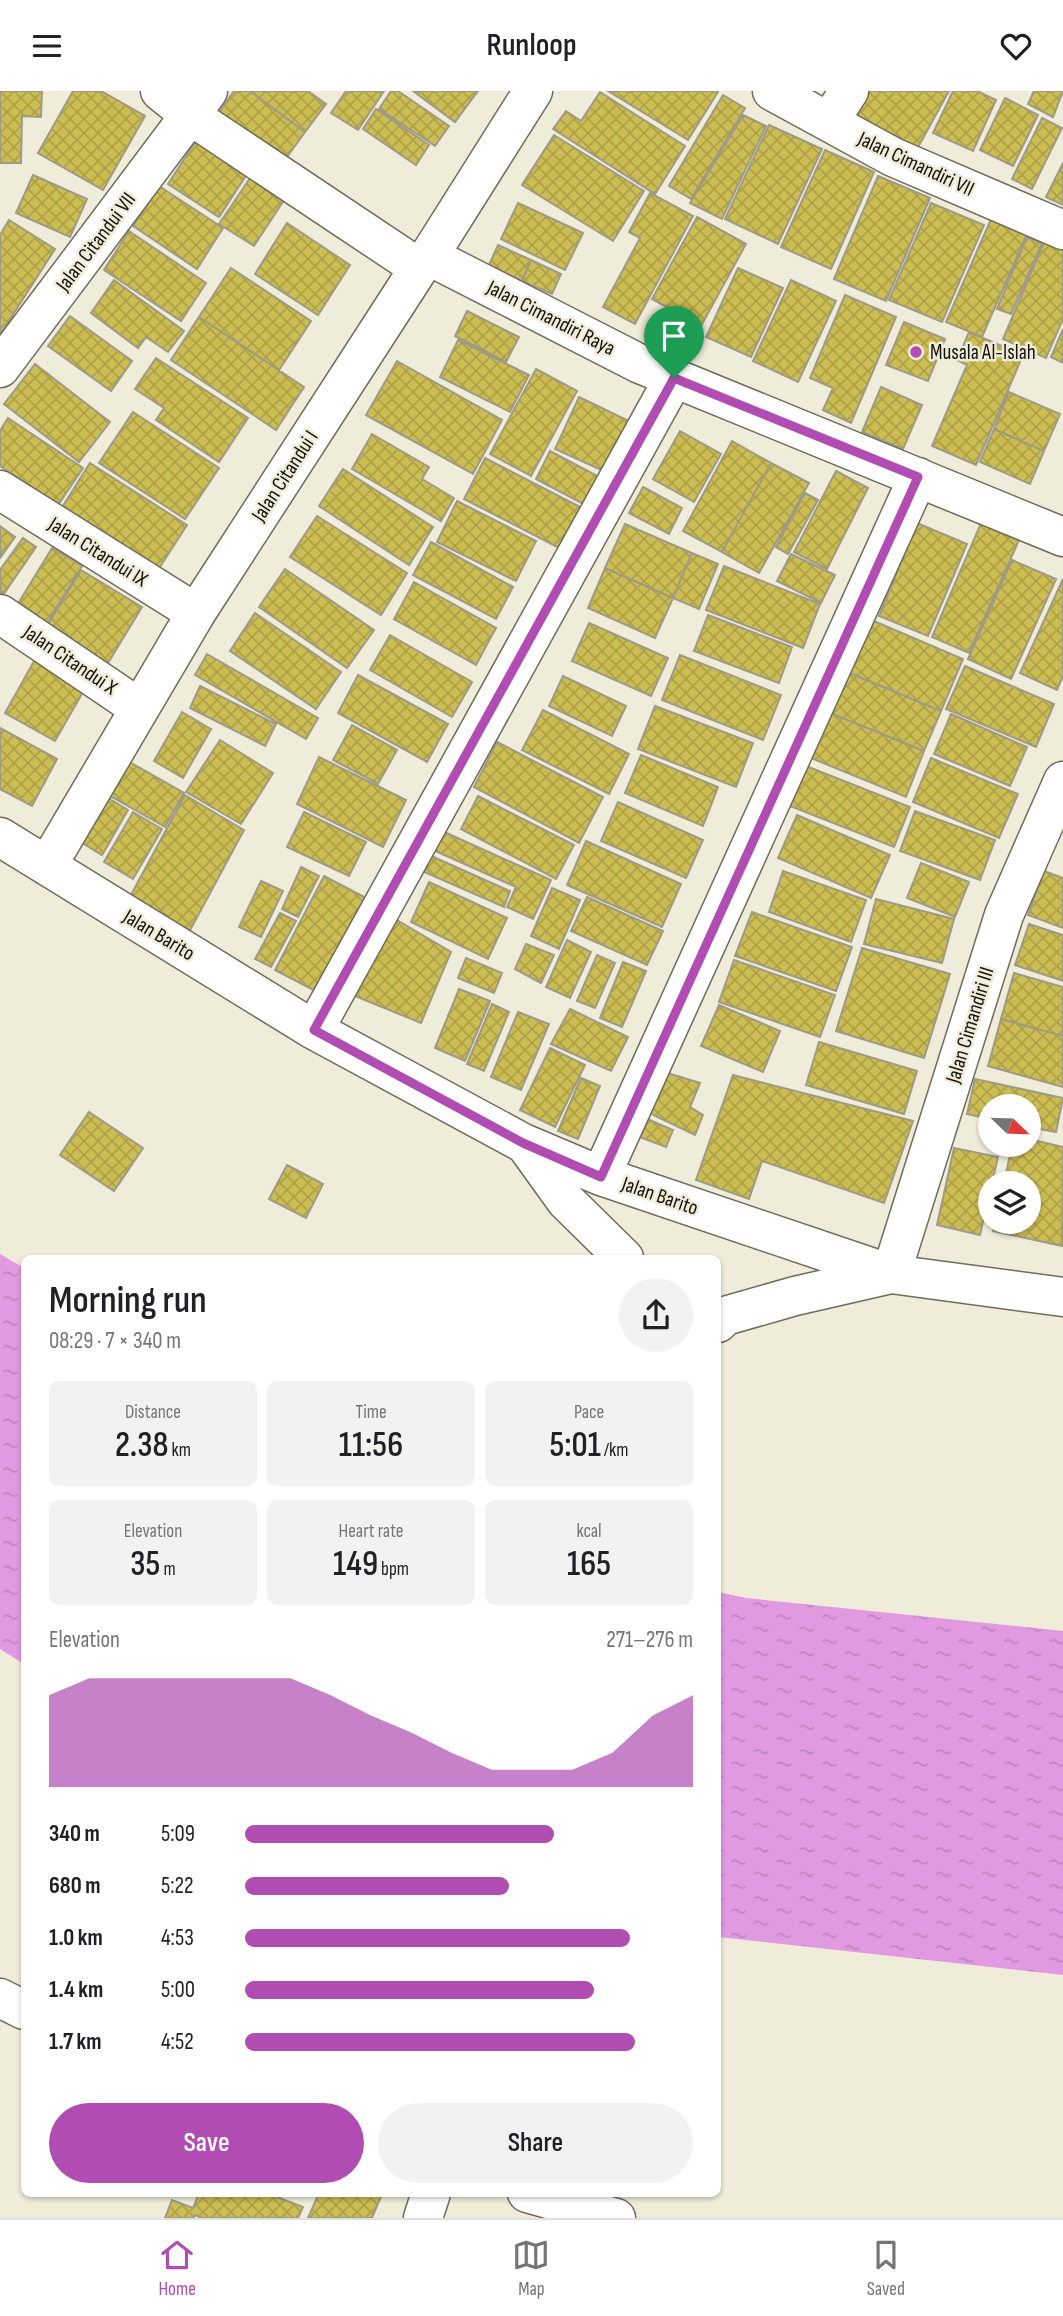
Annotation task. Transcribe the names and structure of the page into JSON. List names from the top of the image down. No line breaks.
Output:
{"streets":{"street":["Jalan Cimandiri VII","Jalan Citandui VII","Jalan Cimandiri Raya","Jalan Citandui I","Jalan Citandui IX","Jalan Citandui X","Jalan Barito","Jalan Cimandiri III"]},"crossings":[["Jalan Citandui VII","Jalan Cimandiri Raya"],["Jalan Cimandiri Raya","Jalan Citandui I"],["Jalan Citandui I","Jalan Citandui IX"],["Jalan Citandui I","Jalan Citandui X"],["Jalan Citandui I","Jalan Barito"],["Jalan Barito","Jalan Cimandiri III"]],"places":["Musala Al-Islah"],"north":"bottom right","page":{"header":"Runloop","heading":["Morning run","08:29 · 7 × 340 m"],"stats":[["Distance","2.38 km"],["Time","11:56"],["Pace","5:01 /km"],["Elevation","35 m"],["Heart rate","149 bpm"],["kcal","165"]],"chart":["Elevation","271–276 m"],"list":[{"name":"340 m","note":"5:09"},{"name":"680 m","note":"5:22"},{"name":"1.0 km","note":"4:53"},{"name":"1.4 km","note":"5:00"},{"name":"1.7 km","note":"4:52"}],"buttons":["Save","Share"],"tabs":["Home","Map","Saved"]}}
